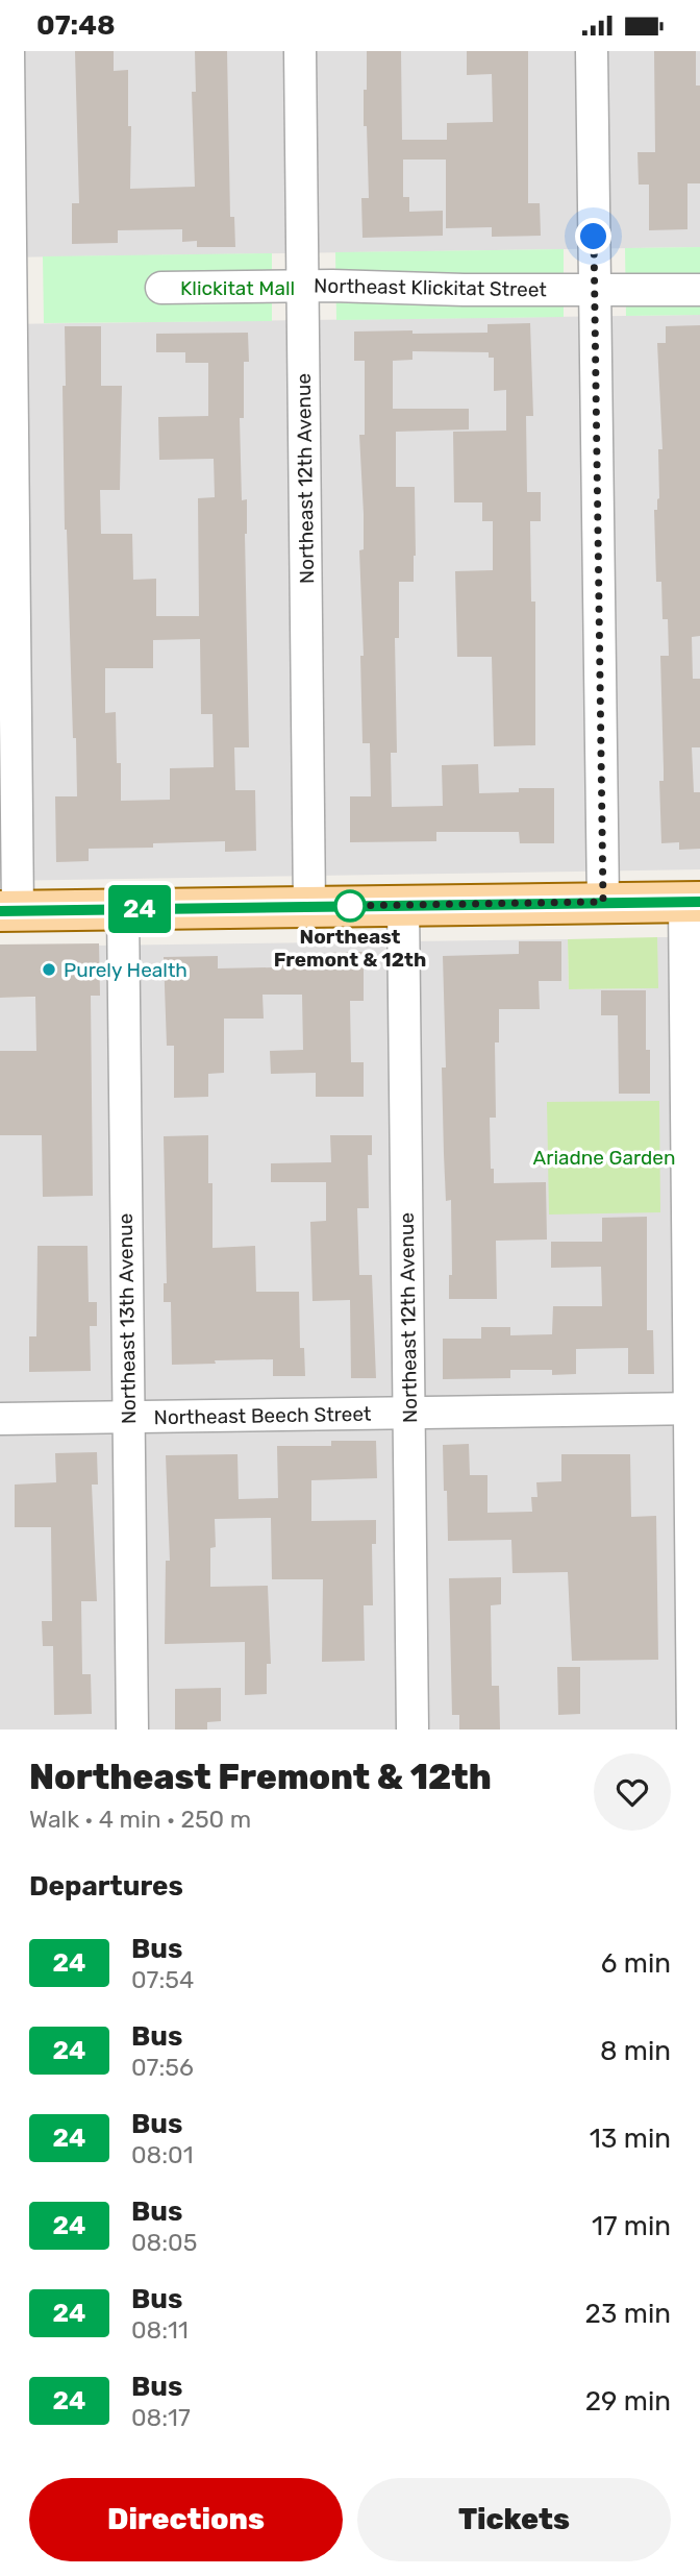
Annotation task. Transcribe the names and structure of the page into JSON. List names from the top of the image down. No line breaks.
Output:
{"streets":{"street":["Northeast Klickitat Street","Northeast 12th Avenue","Northeast 13th Avenue","Northeast Beech Street"]},"crossings":[["Northeast Klickitat Street","Northeast 12th Avenue"],["Northeast 12th Avenue","Northeast Beech Street"],["Northeast 13th Avenue","Northeast Beech Street"]],"parks":["Klickitat Mall","Ariadne Garden"],"places":["Northeast Fremont & 12th","Purely Health"],"lines":["bus line 24"],"page":{"status":"07:48","on_map":"24","heading":[["Northeast Fremont & 12th","Walk · 4 min · 250 m"],"Departures"],"list":[{"mark":"24","name":"Bus","note":"07:54","value":"6 min"},{"mark":"24","name":"Bus","note":"07:56","value":"8 min"},{"mark":"24","name":"Bus","note":"08:01","value":"13 min"},{"mark":"24","name":"Bus","note":"08:05","value":"17 min"},{"mark":"24","name":"Bus","note":"08:11","value":"23 min"},{"mark":"24","name":"Bus","note":"08:17","value":"29 min"}],"buttons":["Directions","Tickets"]}}
